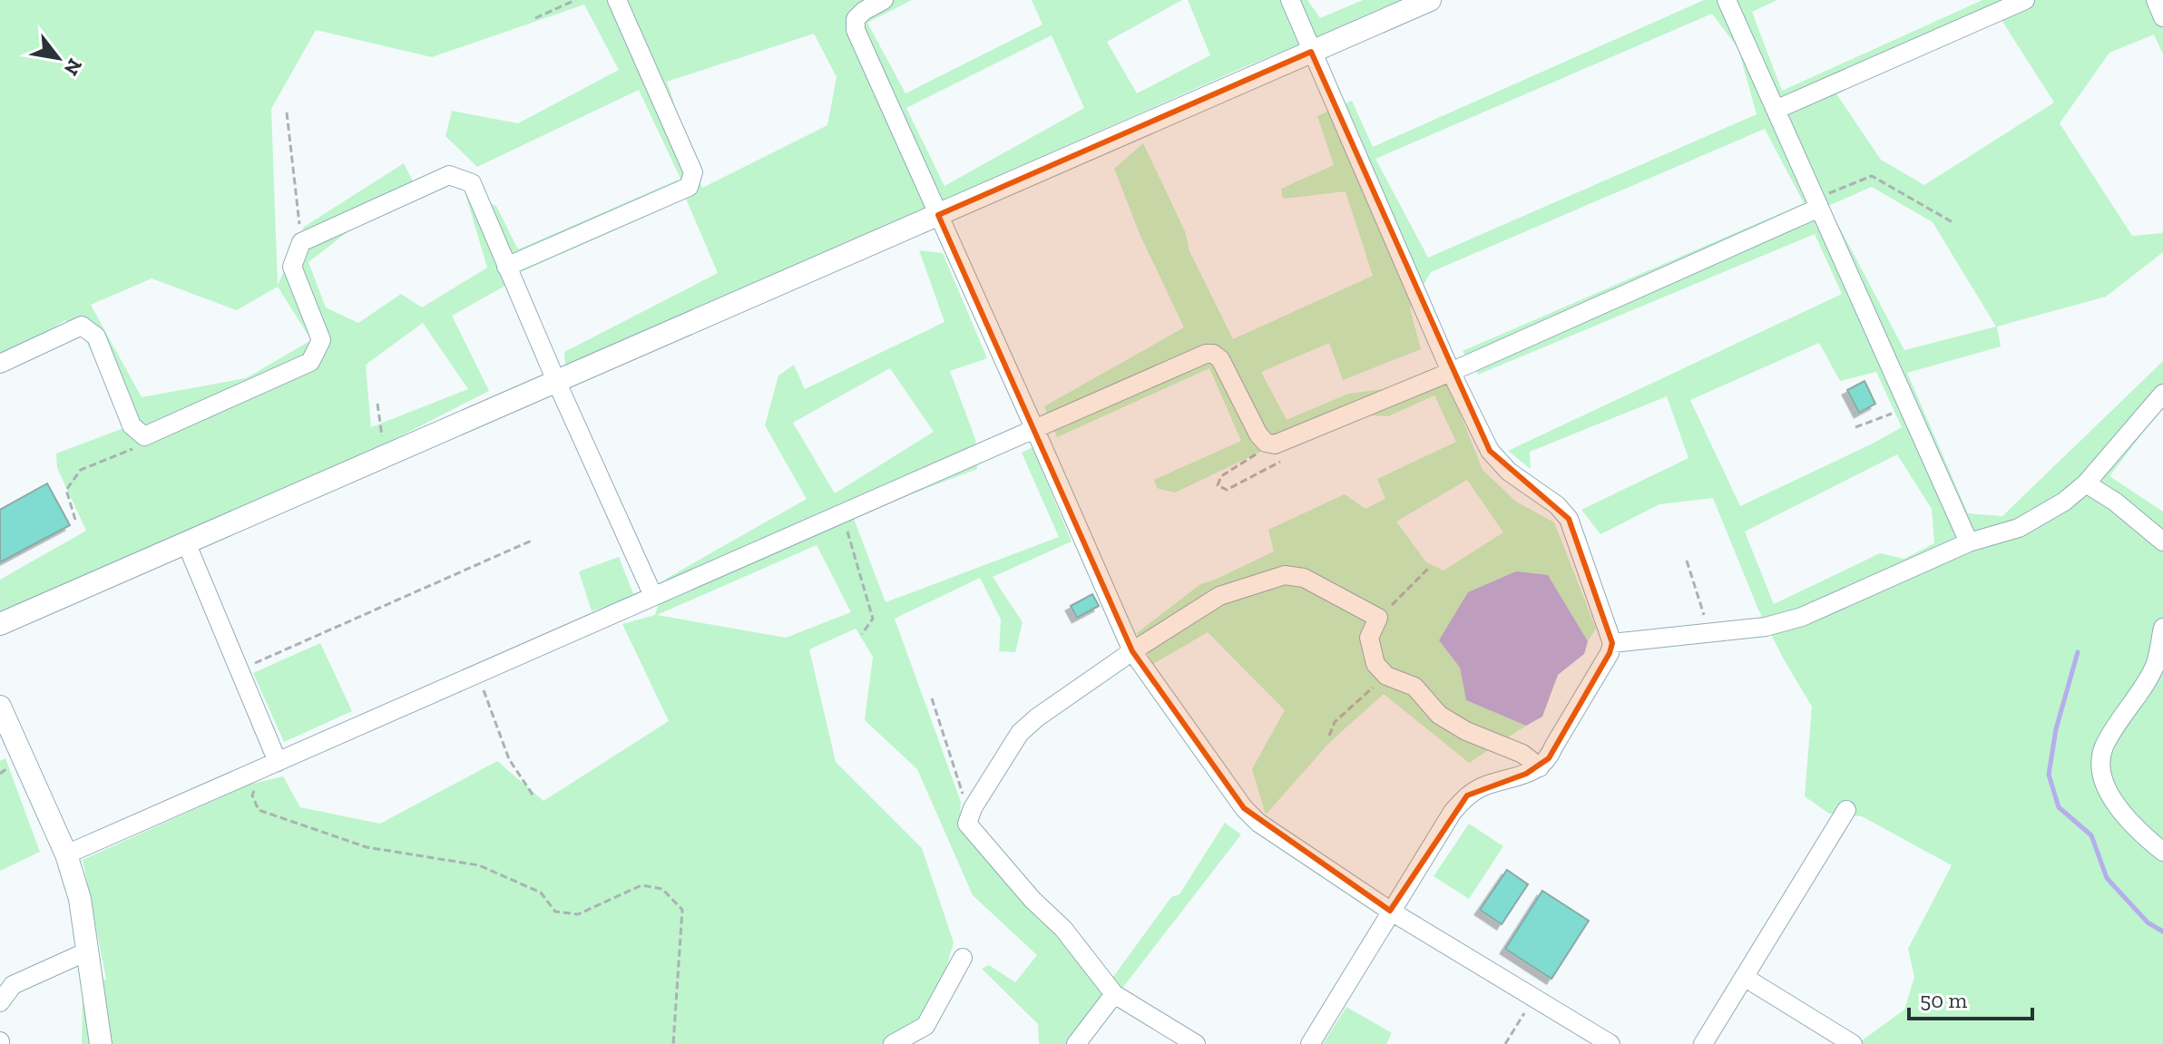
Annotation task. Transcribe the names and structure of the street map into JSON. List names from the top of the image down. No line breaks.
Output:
{"scale_bar":"50 m","north":"bottom right"}
